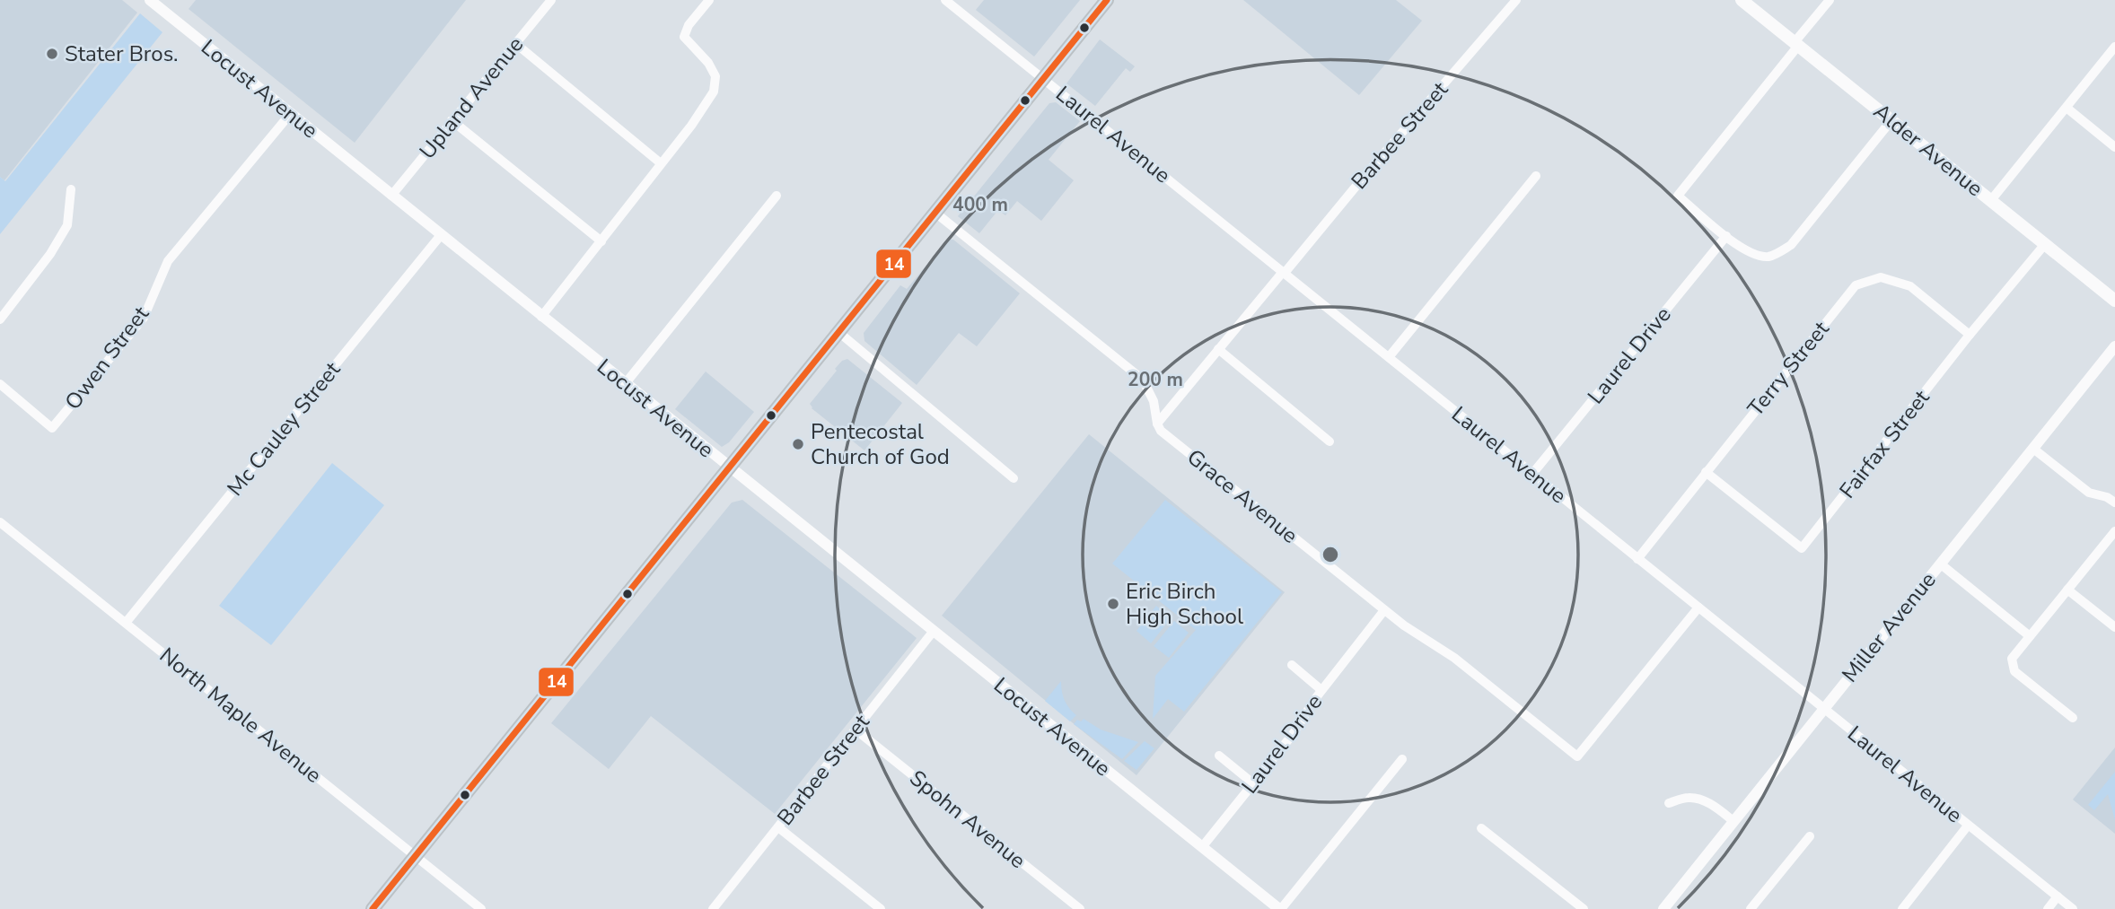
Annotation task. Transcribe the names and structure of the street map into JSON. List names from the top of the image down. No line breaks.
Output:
{"streets":{"main road":["Alder Avenue"],"street":["Locust Avenue","Upland Avenue","Laurel Avenue","Barbee Street","Laurel Drive","Owen Street","Terry Street","Mc Cauley Street","Fairfax Street","Grace Avenue","Miller Avenue","North Maple Avenue","Spohn Avenue"]},"crossings":[["Locust Avenue","Upland Avenue"],["Locust Avenue","Barbee Street"],["Locust Avenue","Laurel Drive"],["Locust Avenue","Owen Street"],["Locust Avenue","Mc Cauley Street"],["Laurel Avenue","Barbee Street"],["Laurel Avenue","Laurel Drive"],["Laurel Avenue","Terry Street"],["Laurel Avenue","Grace Avenue"],["Laurel Avenue","Miller Avenue"],["Barbee Street","Grace Avenue"],["Barbee Street","Spohn Avenue"],["Alder Avenue","Fairfax Street"],["Laurel Drive","Grace Avenue"],["Terry Street","Fairfax Street"],["Mc Cauley Street","North Maple Avenue"]],"places":["Stater Bros.","Pentecostal Church of God","Eric Birch High School"],"lines":["transit line 14"],"rings":["400 m","200 m"]}
